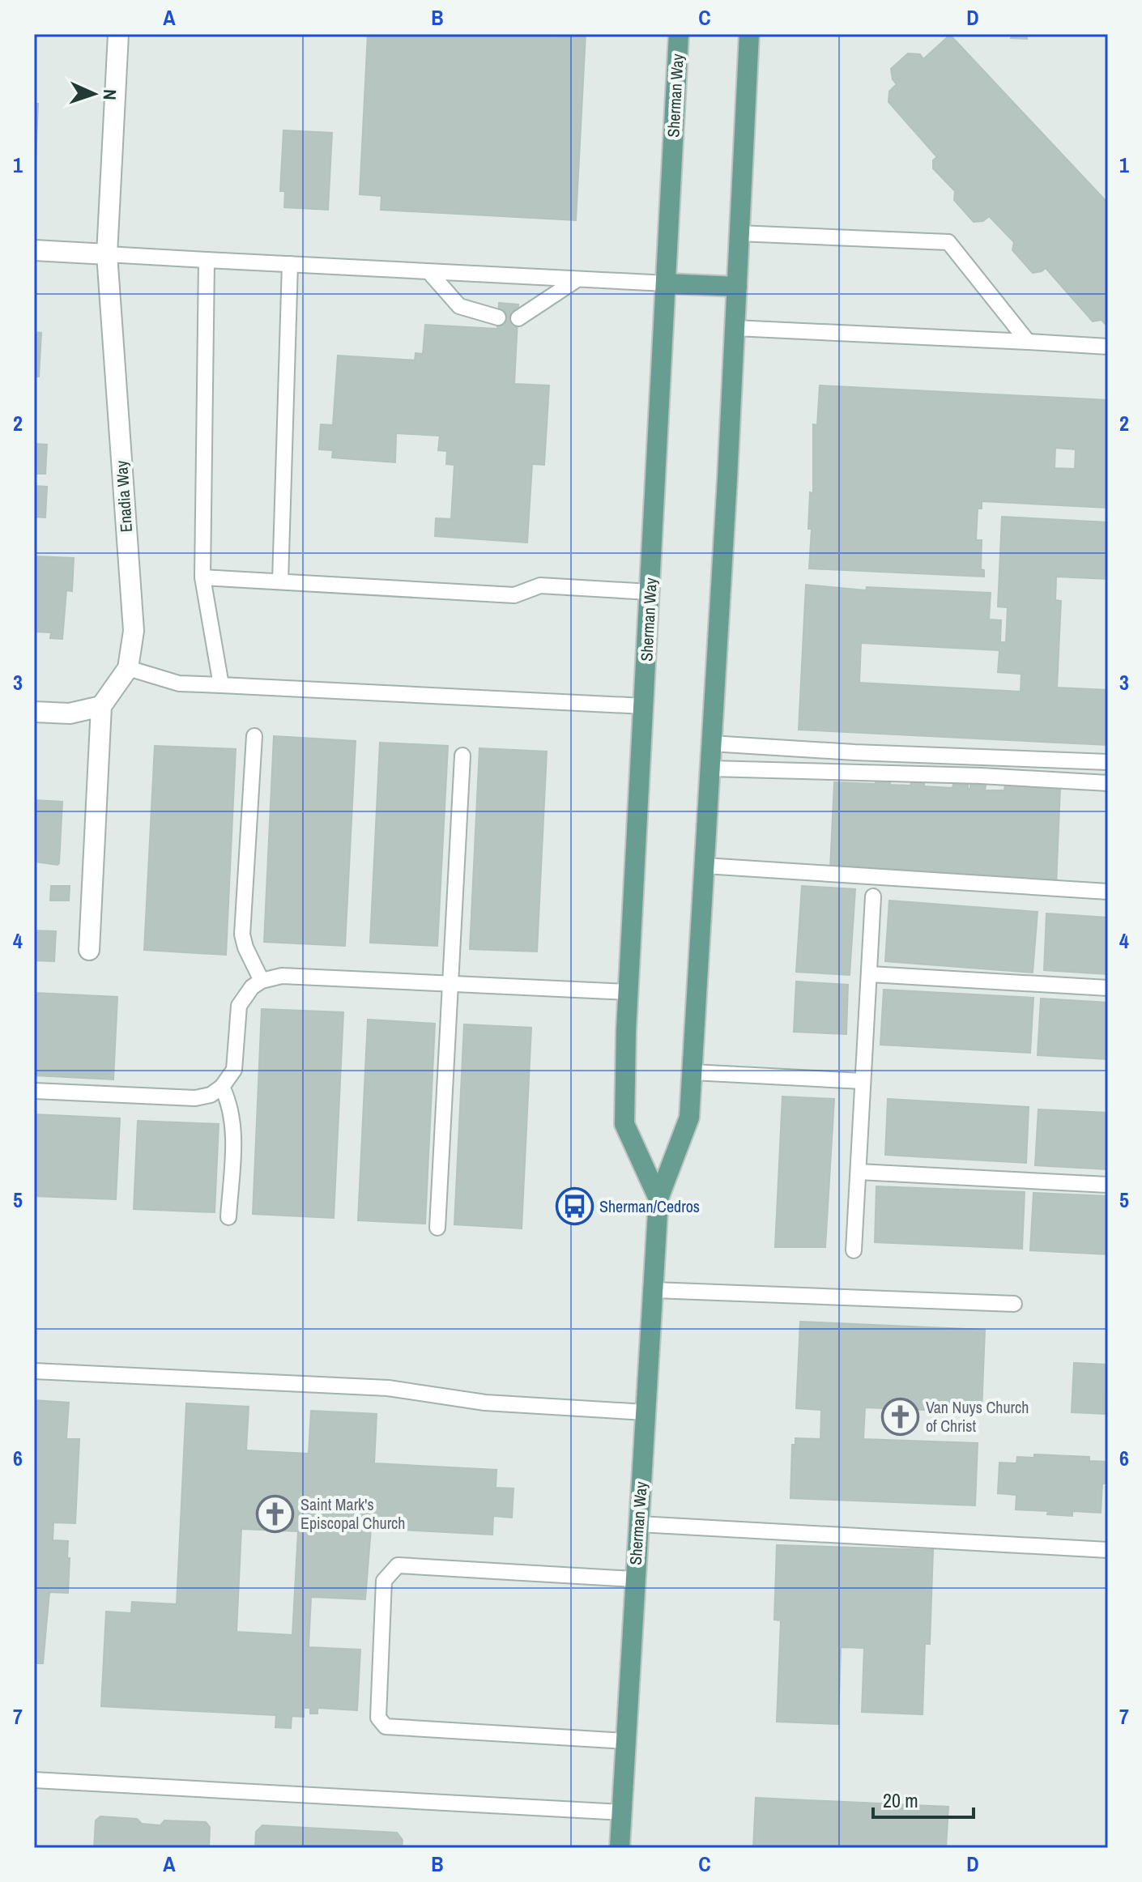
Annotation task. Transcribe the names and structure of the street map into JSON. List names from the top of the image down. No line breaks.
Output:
{"streets":{"main road":["Sherman Way"],"street":["Enadia Way"]},"places":{"bus stop":["Sherman/Cedros"],"church":["Van Nuys Church of Christ","Saint Mark's Episcopal Church"]},"scale_bar":"20 m","north":"right","grid":{"columns":["A","B","C","D"],"rows":["1","2","3","4","5","6","7"]}}
